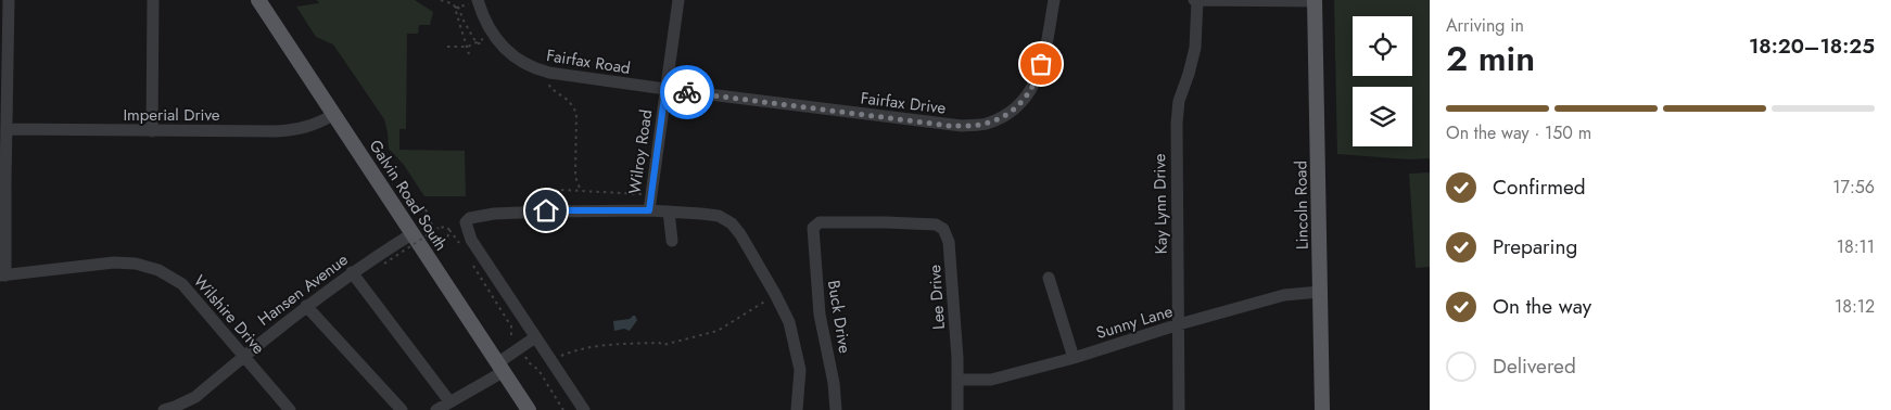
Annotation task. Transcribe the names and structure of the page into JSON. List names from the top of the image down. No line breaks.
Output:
{"streets":{"main road":["Galvin Road South","Lincoln Road"],"street":["Fairfax Road","Fairfax Drive","Imperial Drive","Wilroy Road","Kay Lynn Drive","Hansen Avenue","Lee Drive","Wilshire Drive","Buck Drive","Sunny Lane"]},"crossings":[["Fairfax Road","Fairfax Drive"],["Fairfax Road","Wilroy Road"],["Fairfax Drive","Wilroy Road"],["Imperial Drive","Galvin Road South"],["Galvin Road South","Hansen Avenue"],["Kay Lynn Drive","Sunny Lane"],["Lincoln Road","Sunny Lane"],["Hansen Avenue","Wilshire Drive"],["Lee Drive","Buck Drive"],["Lee Drive","Sunny Lane"]],"page":{"heading":["2 min","Arriving in","18:20–18:25"],"bar":"On the way · 150 m","list":[["Confirmed","17:56"],["Preparing","18:11"],["On the way","18:12"],"Delivered"]}}
